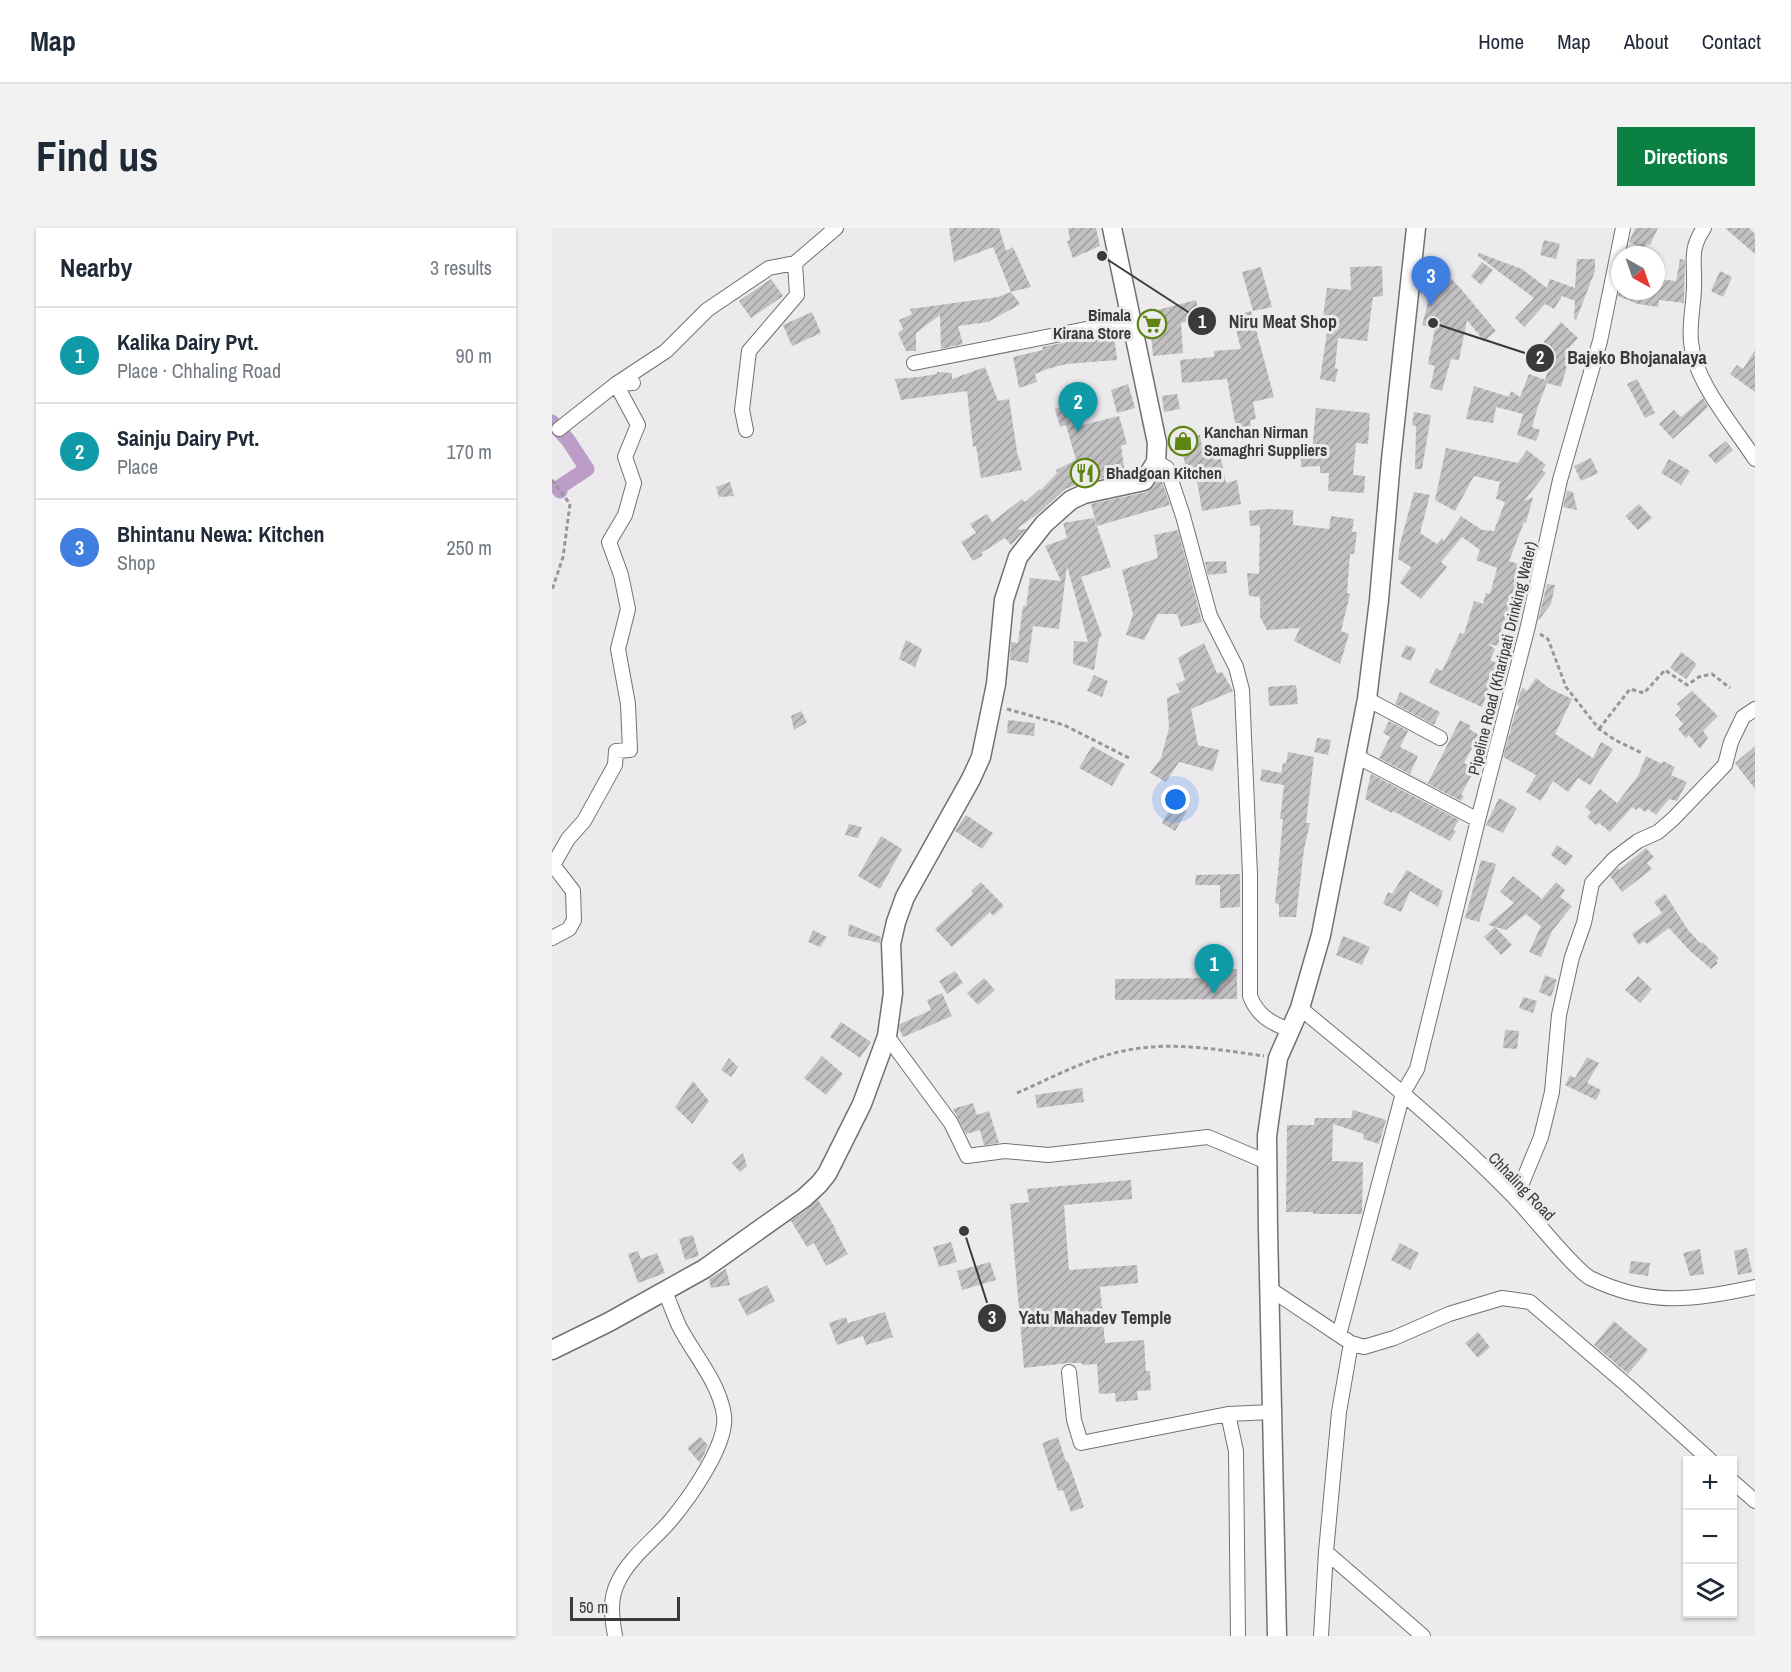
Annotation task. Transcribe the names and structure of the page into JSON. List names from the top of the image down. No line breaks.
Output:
{"streets":{"street":["Pipeline Road (Kharipati Drinking Water)","Chhaling Road"]},"crossings":[["Pipeline Road (Kharipati Drinking Water)","Chhaling Road"]],"places":{"other":["Niru Meat Shop","Bajeko Bhojanalaya","Yatu Mahadev Temple"],"supermarket":["Bimala Kirana Store"],"shop":["Kanchan Nirman Samaghri Suppliers"],"restaurant":["Bhadgoan Kitchen"]},"scale_bar":"50 m","north":"bottom right","page":{"header":"Map","nav":["Home","Map","About","Contact"],"buttons":"Directions","title":"Find us","heading":["Nearby","3 results"],"pins":["3","2","1"],"list":[{"mark":"1","name":"Kalika Dairy Pvt.","note":"Place · Chhaling Road","value":"90 m"},{"mark":"2","name":"Sainju Dairy Pvt.","note":"Place","value":"170 m"},{"mark":"3","name":"Bhintanu Newa: Kitchen","note":"Shop","value":"250 m"}],"map_buttons":["+","−"],"scale":"50 m"}}
